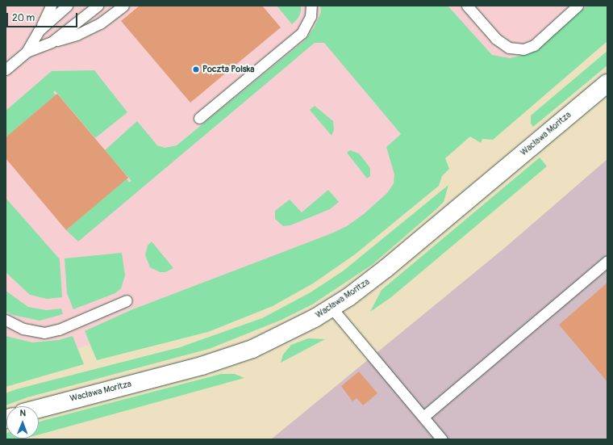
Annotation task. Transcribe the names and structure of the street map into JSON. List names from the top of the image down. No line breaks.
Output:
{"streets":{"street":["Wacława Moritza"]},"places":["Poczta Polska"],"scale_bar":"20 m","north":"top"}
